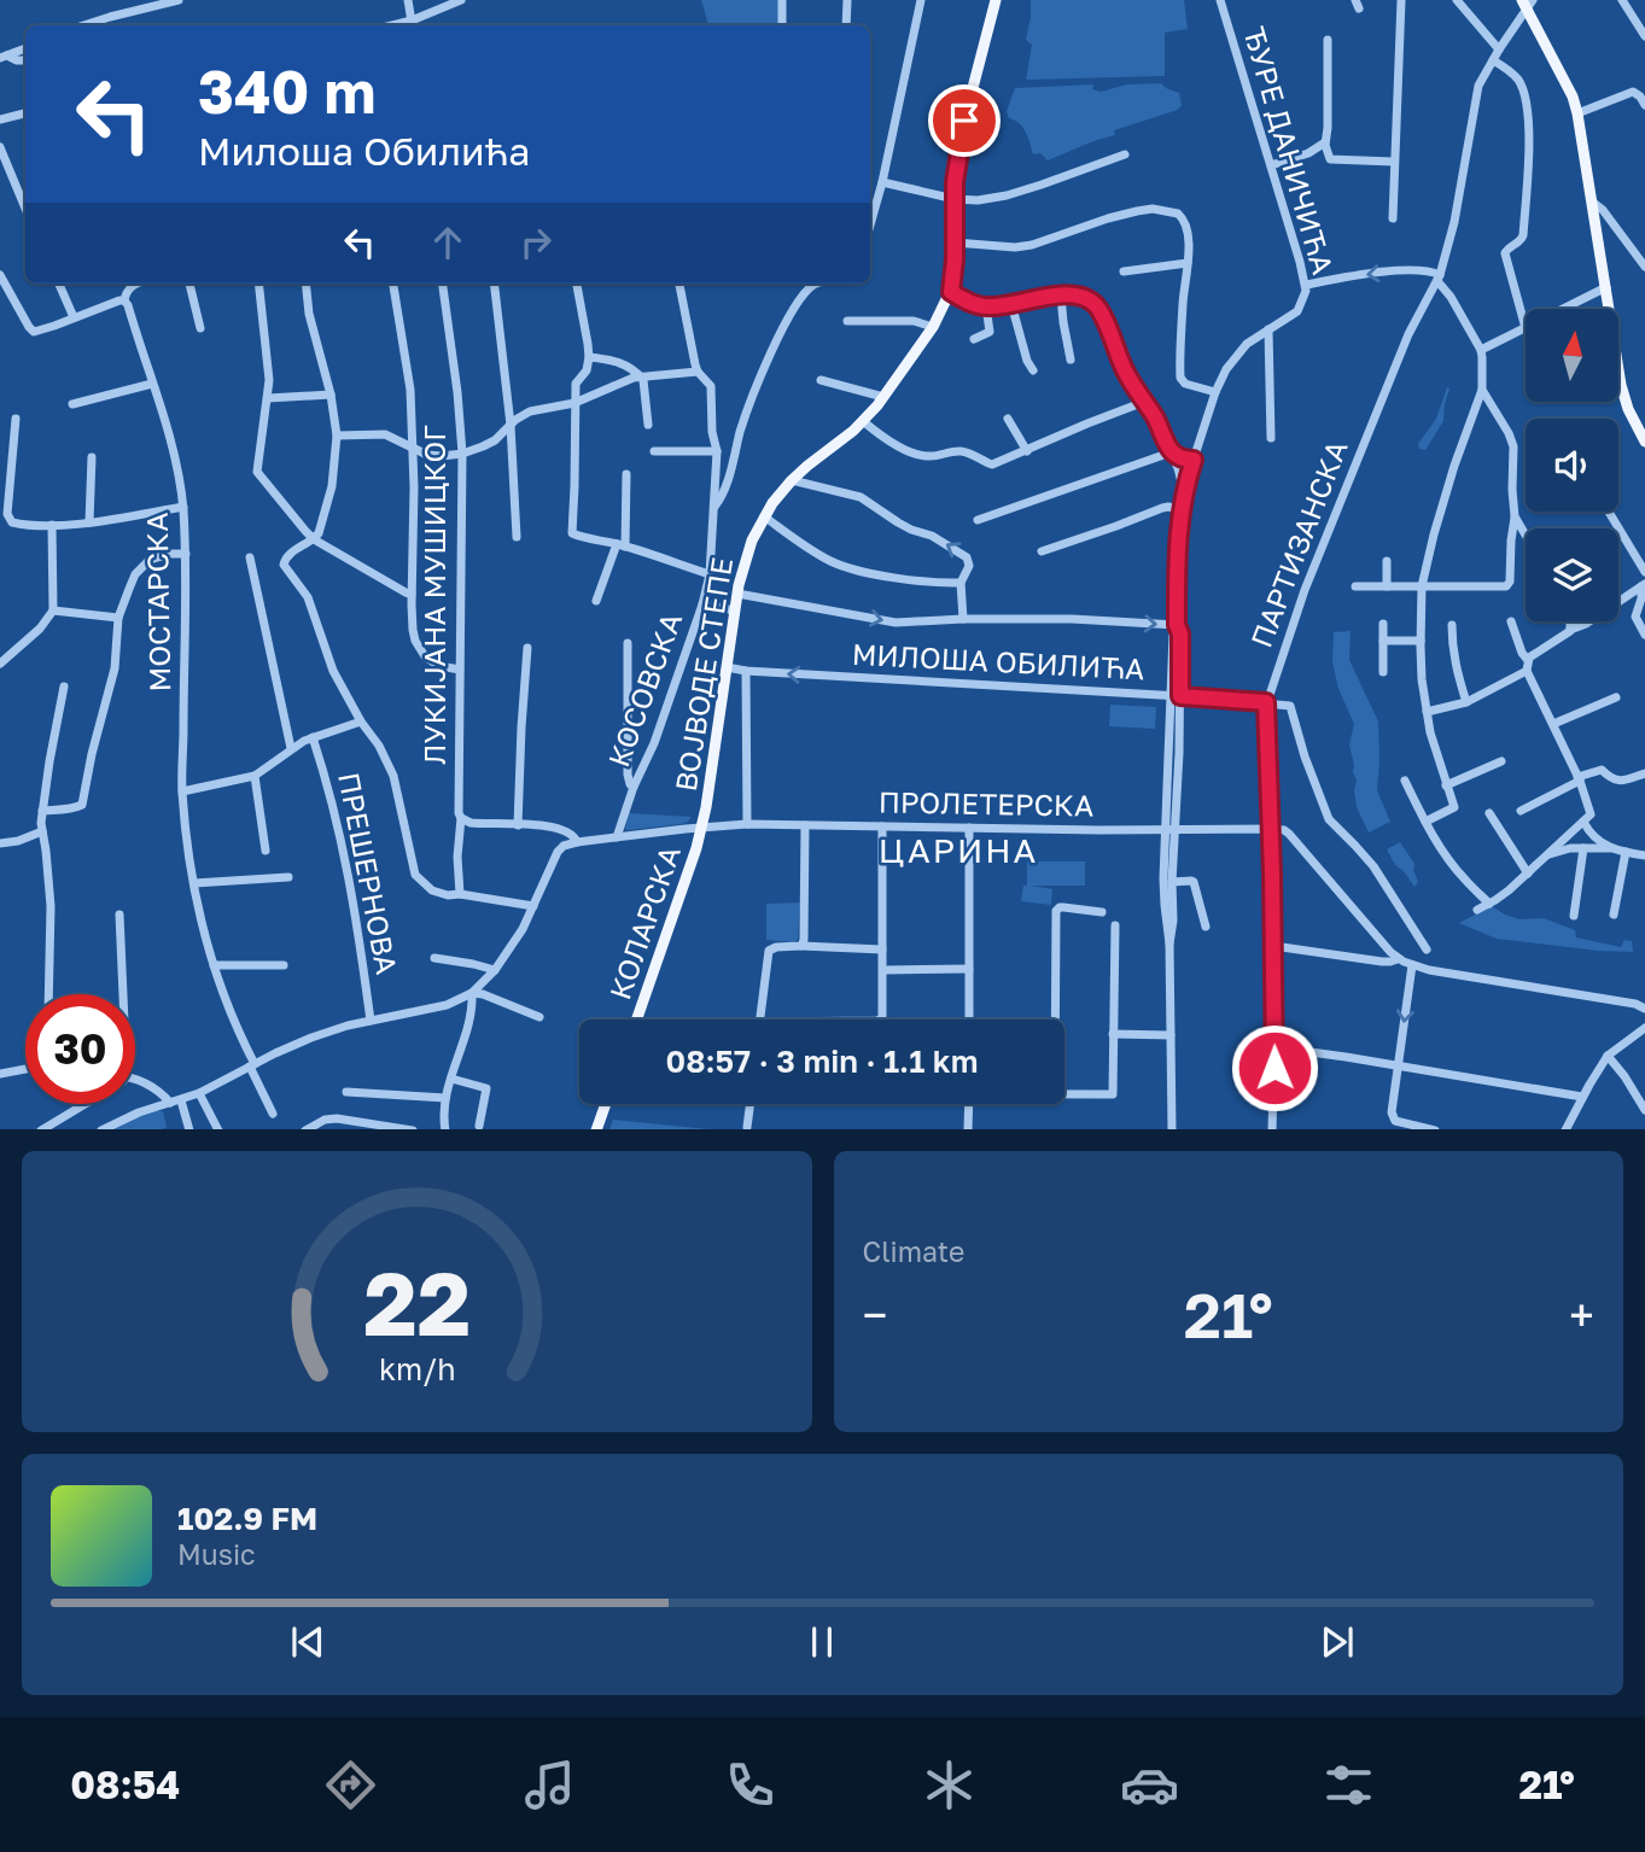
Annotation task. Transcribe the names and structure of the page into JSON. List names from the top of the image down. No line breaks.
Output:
{"streets":{"main road":["ВОЈВОДЕ СТЕПЕ","КОЛАРСКА"],"street":["ЂУРЕ ДАНИЧИЋА","ПАРТИЗАНСКА","ЛУКИЈАНА МУШИЦКОГ","МОСТАРСКА","МИЛОША ОБИЛИЋА","КОСОВСКА","ПРОЛЕТЕРСКА","ПРЕШЕРНОВА"]},"crossings":[["ЂУРЕ ДАНИЧИЋА","МИЛОША ОБИЛИЋА"],["ЂУРЕ ДАНИЧИЋА","ПРОЛЕТЕРСКА"],["ПАРТИЗАНСКА","МИЛОША ОБИЛИЋА"],["ПАРТИЗАНСКА","ПРОЛЕТЕРСКА"],["МИЛОША ОБИЛИЋА","ВОЈВОДЕ СТЕПЕ"],["ВОЈВОДЕ СТЕПЕ","ПРОЛЕТЕРСКА"],["ВОЈВОДЕ СТЕПЕ","КОЛАРСКА"],["КОСОВСКА","ПРОЛЕТЕРСКА"],["ПРОЛЕТЕРСКА","КОЛАРСКА"]],"districts":["ЦАРИНА"],"north":"top","page":{"turn":["340 m","Милоша Обилића"],"limit":"30","trip":"08:57 · 3 min · 1.1 km","tile":"Climate","heat":["−","21°","+"],"song":["102.9 FM","Music"],"tabs":["08:54","21°"],"gauge":["22","km/h"]}}
